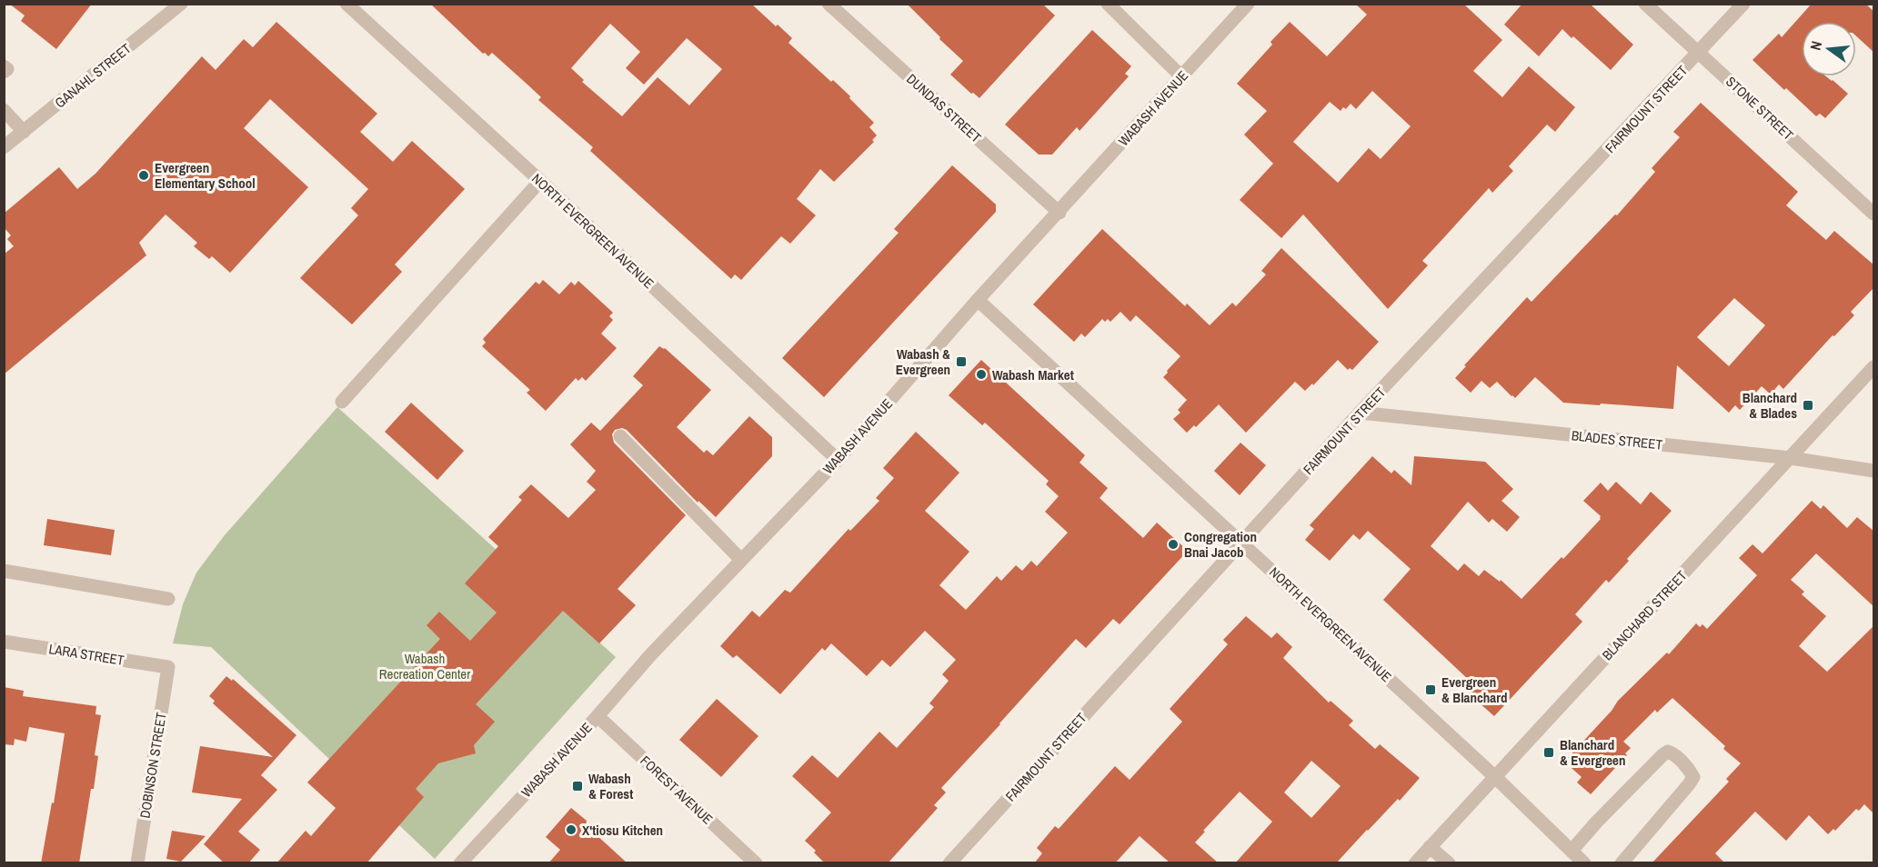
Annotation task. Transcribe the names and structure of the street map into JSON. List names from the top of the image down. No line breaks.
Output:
{"streets":{"street":["GANAHL STREET","DUNDAS STREET","WABASH AVENUE","STONE STREET","FAIRMOUNT STREET","NORTH EVERGREEN AVENUE","BLADES STREET","BLANCHARD STREET","LARA STREET","DOBINSON STREET","FOREST AVENUE"]},"crossings":[["DUNDAS STREET","WABASH AVENUE"],["WABASH AVENUE","NORTH EVERGREEN AVENUE"],["WABASH AVENUE","FOREST AVENUE"],["STONE STREET","FAIRMOUNT STREET"],["FAIRMOUNT STREET","NORTH EVERGREEN AVENUE"],["FAIRMOUNT STREET","BLADES STREET"],["NORTH EVERGREEN AVENUE","BLANCHARD STREET"],["BLADES STREET","BLANCHARD STREET"],["LARA STREET","DOBINSON STREET"]],"parks":["Wabash Recreation Center"],"places":{"other":["Evergreen Elementary School","Wabash Market","Congregation Bnai Jacob","X'tiosu Kitchen"],"transit":["Wabash & Evergreen","Blanchard & Blades","Evergreen & Blanchard","Blanchard & Evergreen","Wabash & Forest"]},"north":"left"}
